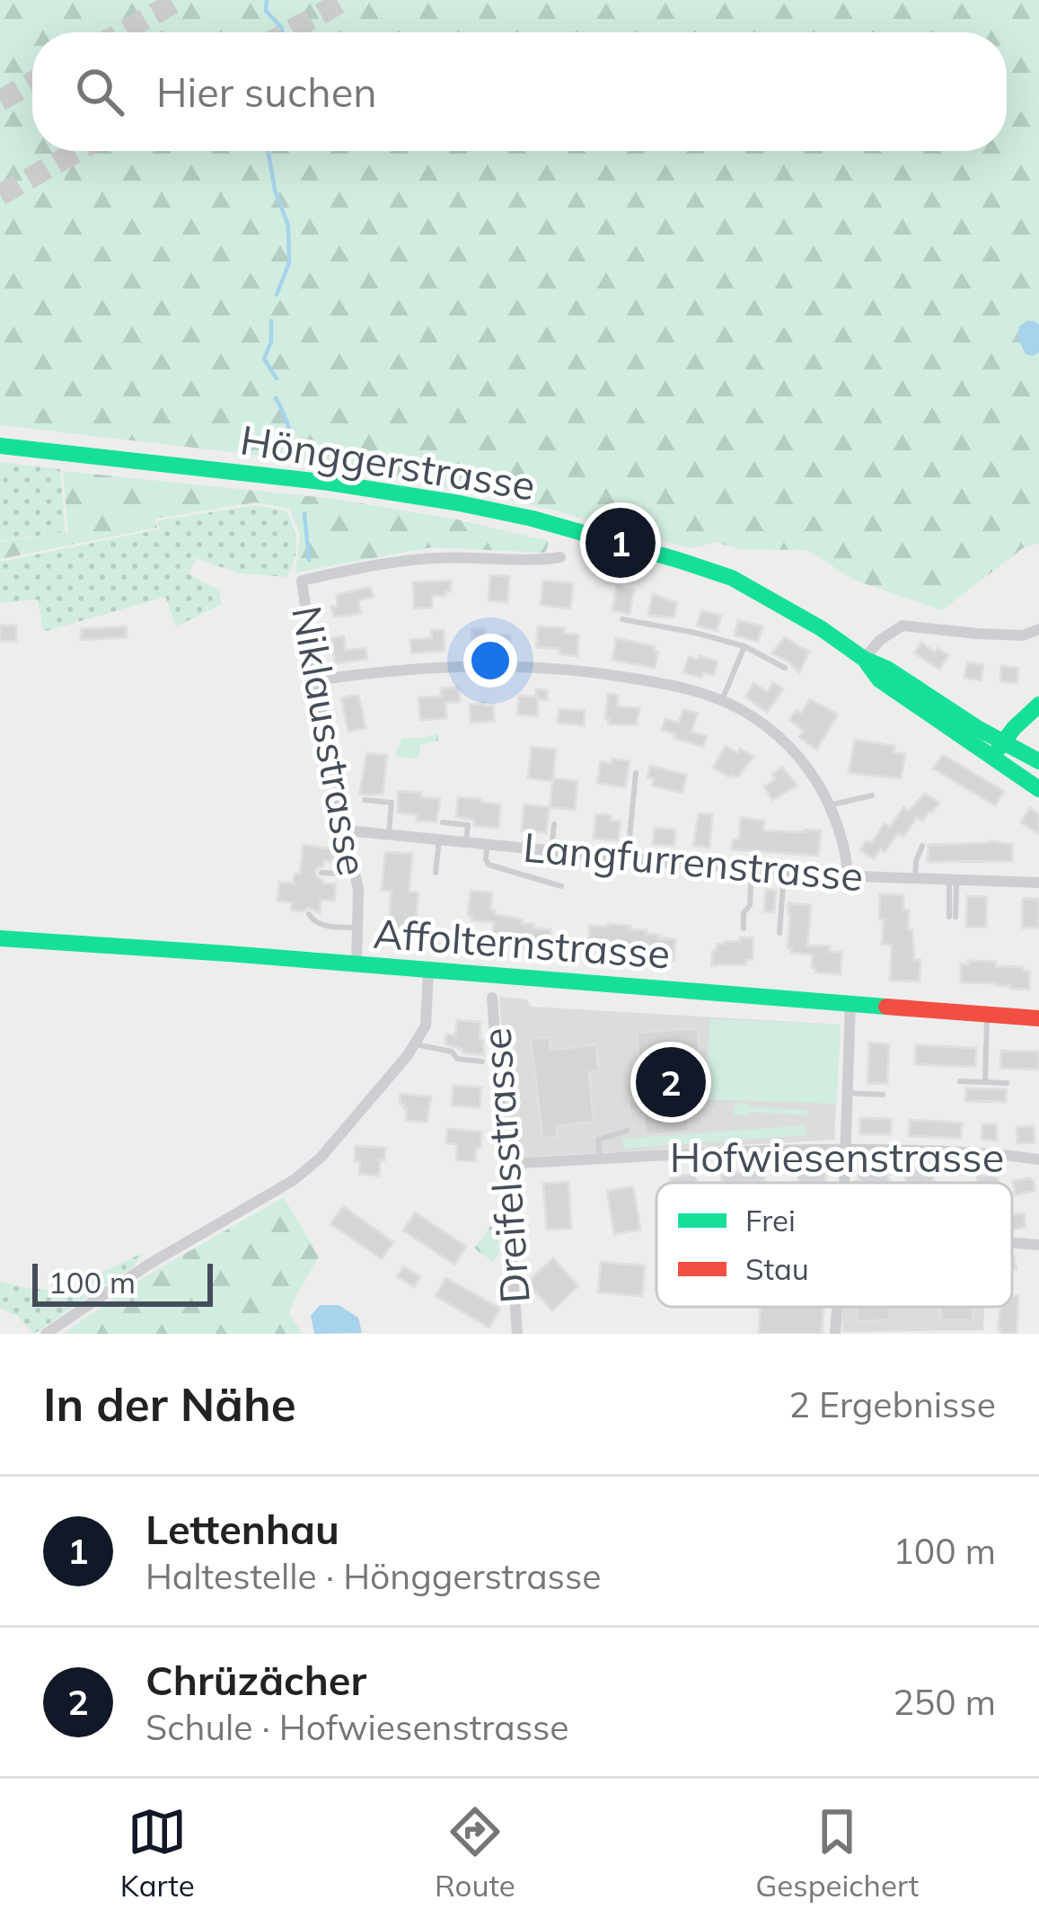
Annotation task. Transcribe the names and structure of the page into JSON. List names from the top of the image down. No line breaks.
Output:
{"streets":{"main road":["Hönggerstrasse","Affolternstrasse"],"street":["Niklausstrasse","Langfurrenstrasse","Hofwiesenstrasse","Dreifelsstrasse"]},"crossings":[["Niklausstrasse","Langfurrenstrasse"],["Niklausstrasse","Affolternstrasse"],["Hofwiesenstrasse","Dreifelsstrasse"]],"legend":["Frei","Stau"],"scale_bar":"100 m","page":{"search":"Hier suchen","pins":["1","2"],"scale":"100 m","heading":["In der Nähe","2 Ergebnisse"],"list":[{"mark":"1","name":"Lettenhau","note":"Haltestelle · Hönggerstrasse","value":"100 m"},{"mark":"2","name":"Chrüzächer","note":"Schule · Hofwiesenstrasse","value":"250 m"}],"nav":["Karte","Route","Gespeichert"]}}
